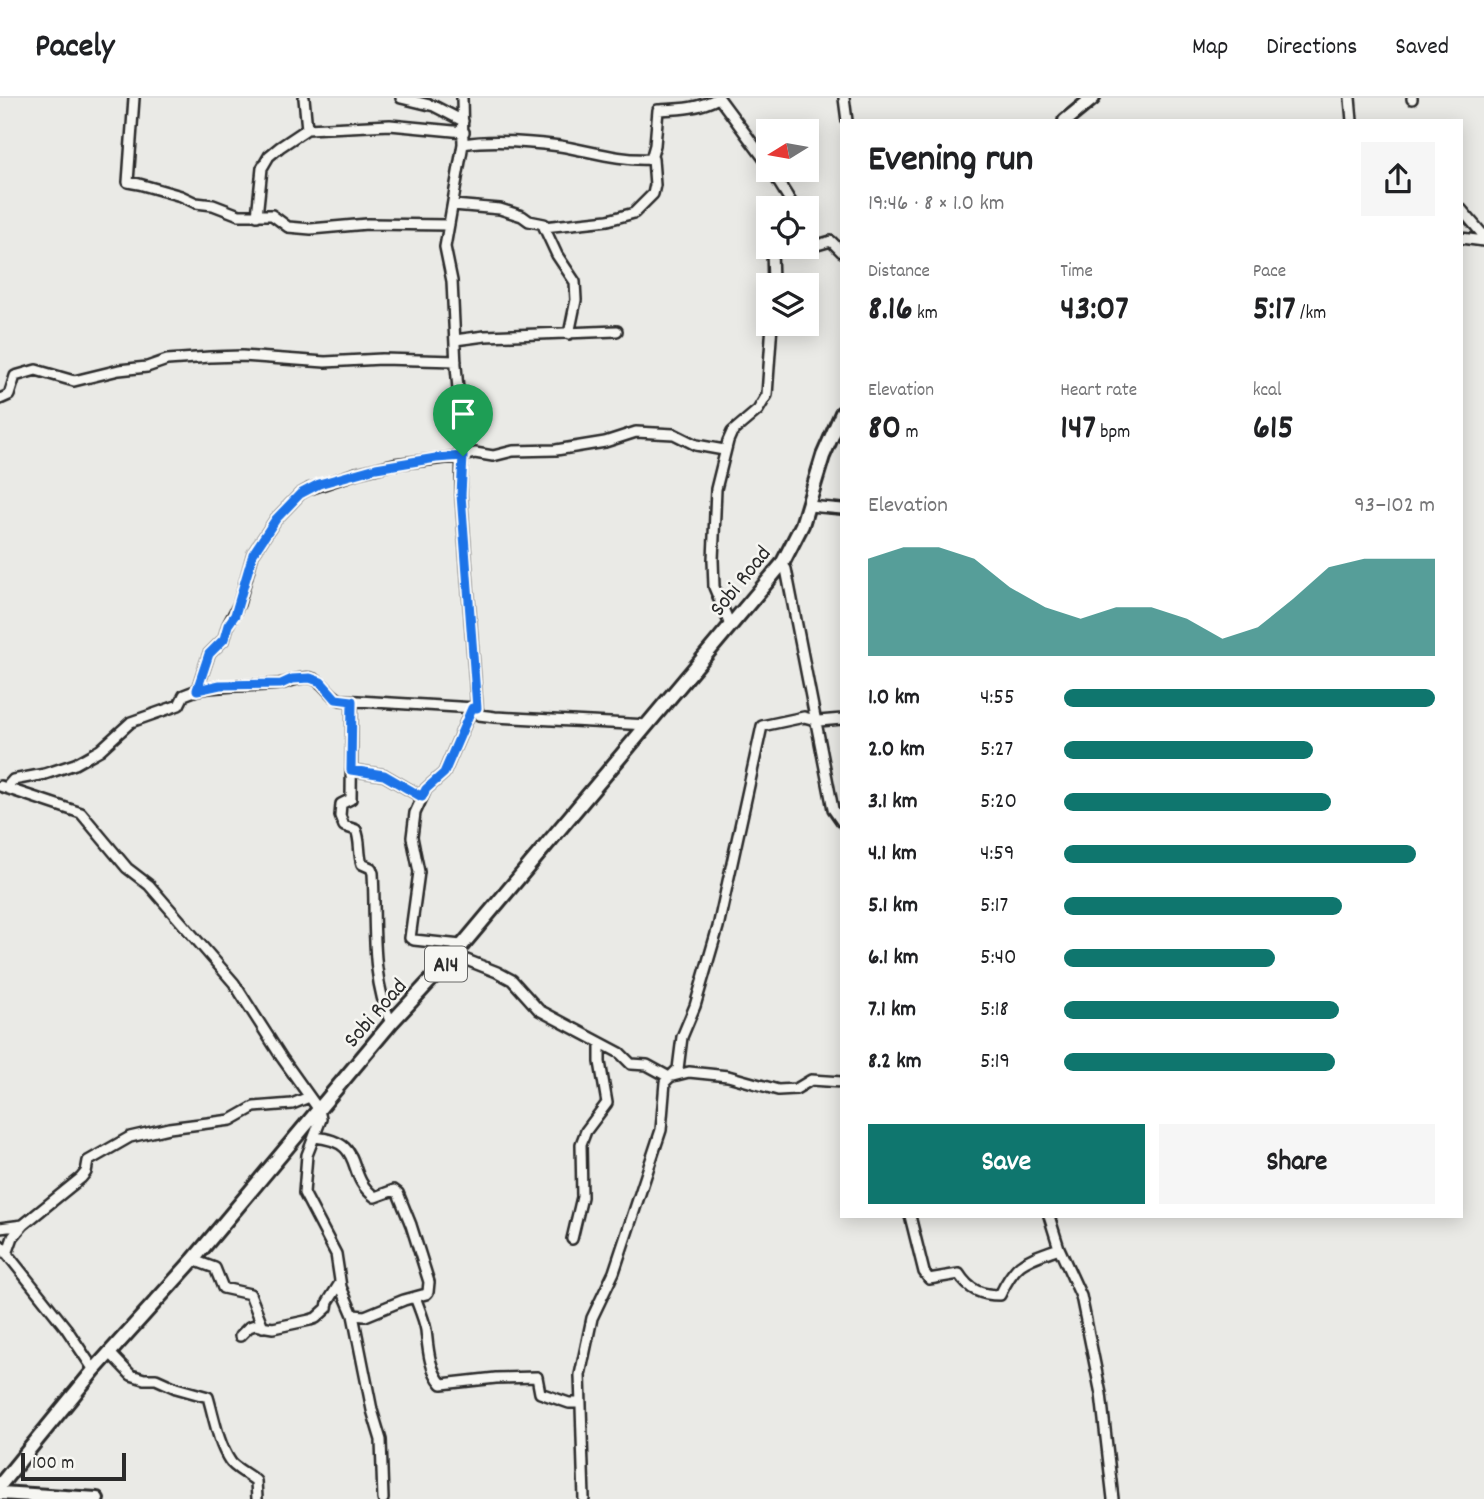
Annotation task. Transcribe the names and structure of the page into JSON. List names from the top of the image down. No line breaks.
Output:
{"streets":{"highway":["Sobi Road","A14"]},"scale_bar":"100 m","north":"left","page":{"header":"Pacely","nav":["Map","Directions","Saved"],"heading":["Evening run","19:46 · 8 × 1.0 km"],"stats":[["Distance","8.16 km"],["Time","43:07"],["Pace","5:17 /km"],["Elevation","80 m"],["Heart rate","147 bpm"],["kcal","615"]],"chart":["Elevation","93–102 m"],"list":[{"name":"1.0 km","note":"4:55"},{"name":"2.0 km","note":"5:27"},{"name":"3.1 km","note":"5:20"},{"name":"4.1 km","note":"4:59"},{"name":"5.1 km","note":"5:17"},{"name":"6.1 km","note":"5:40"},{"name":"7.1 km","note":"5:18"},{"name":"8.2 km","note":"5:19"}],"buttons":["Save","Share"],"scale":"100 m"}}
